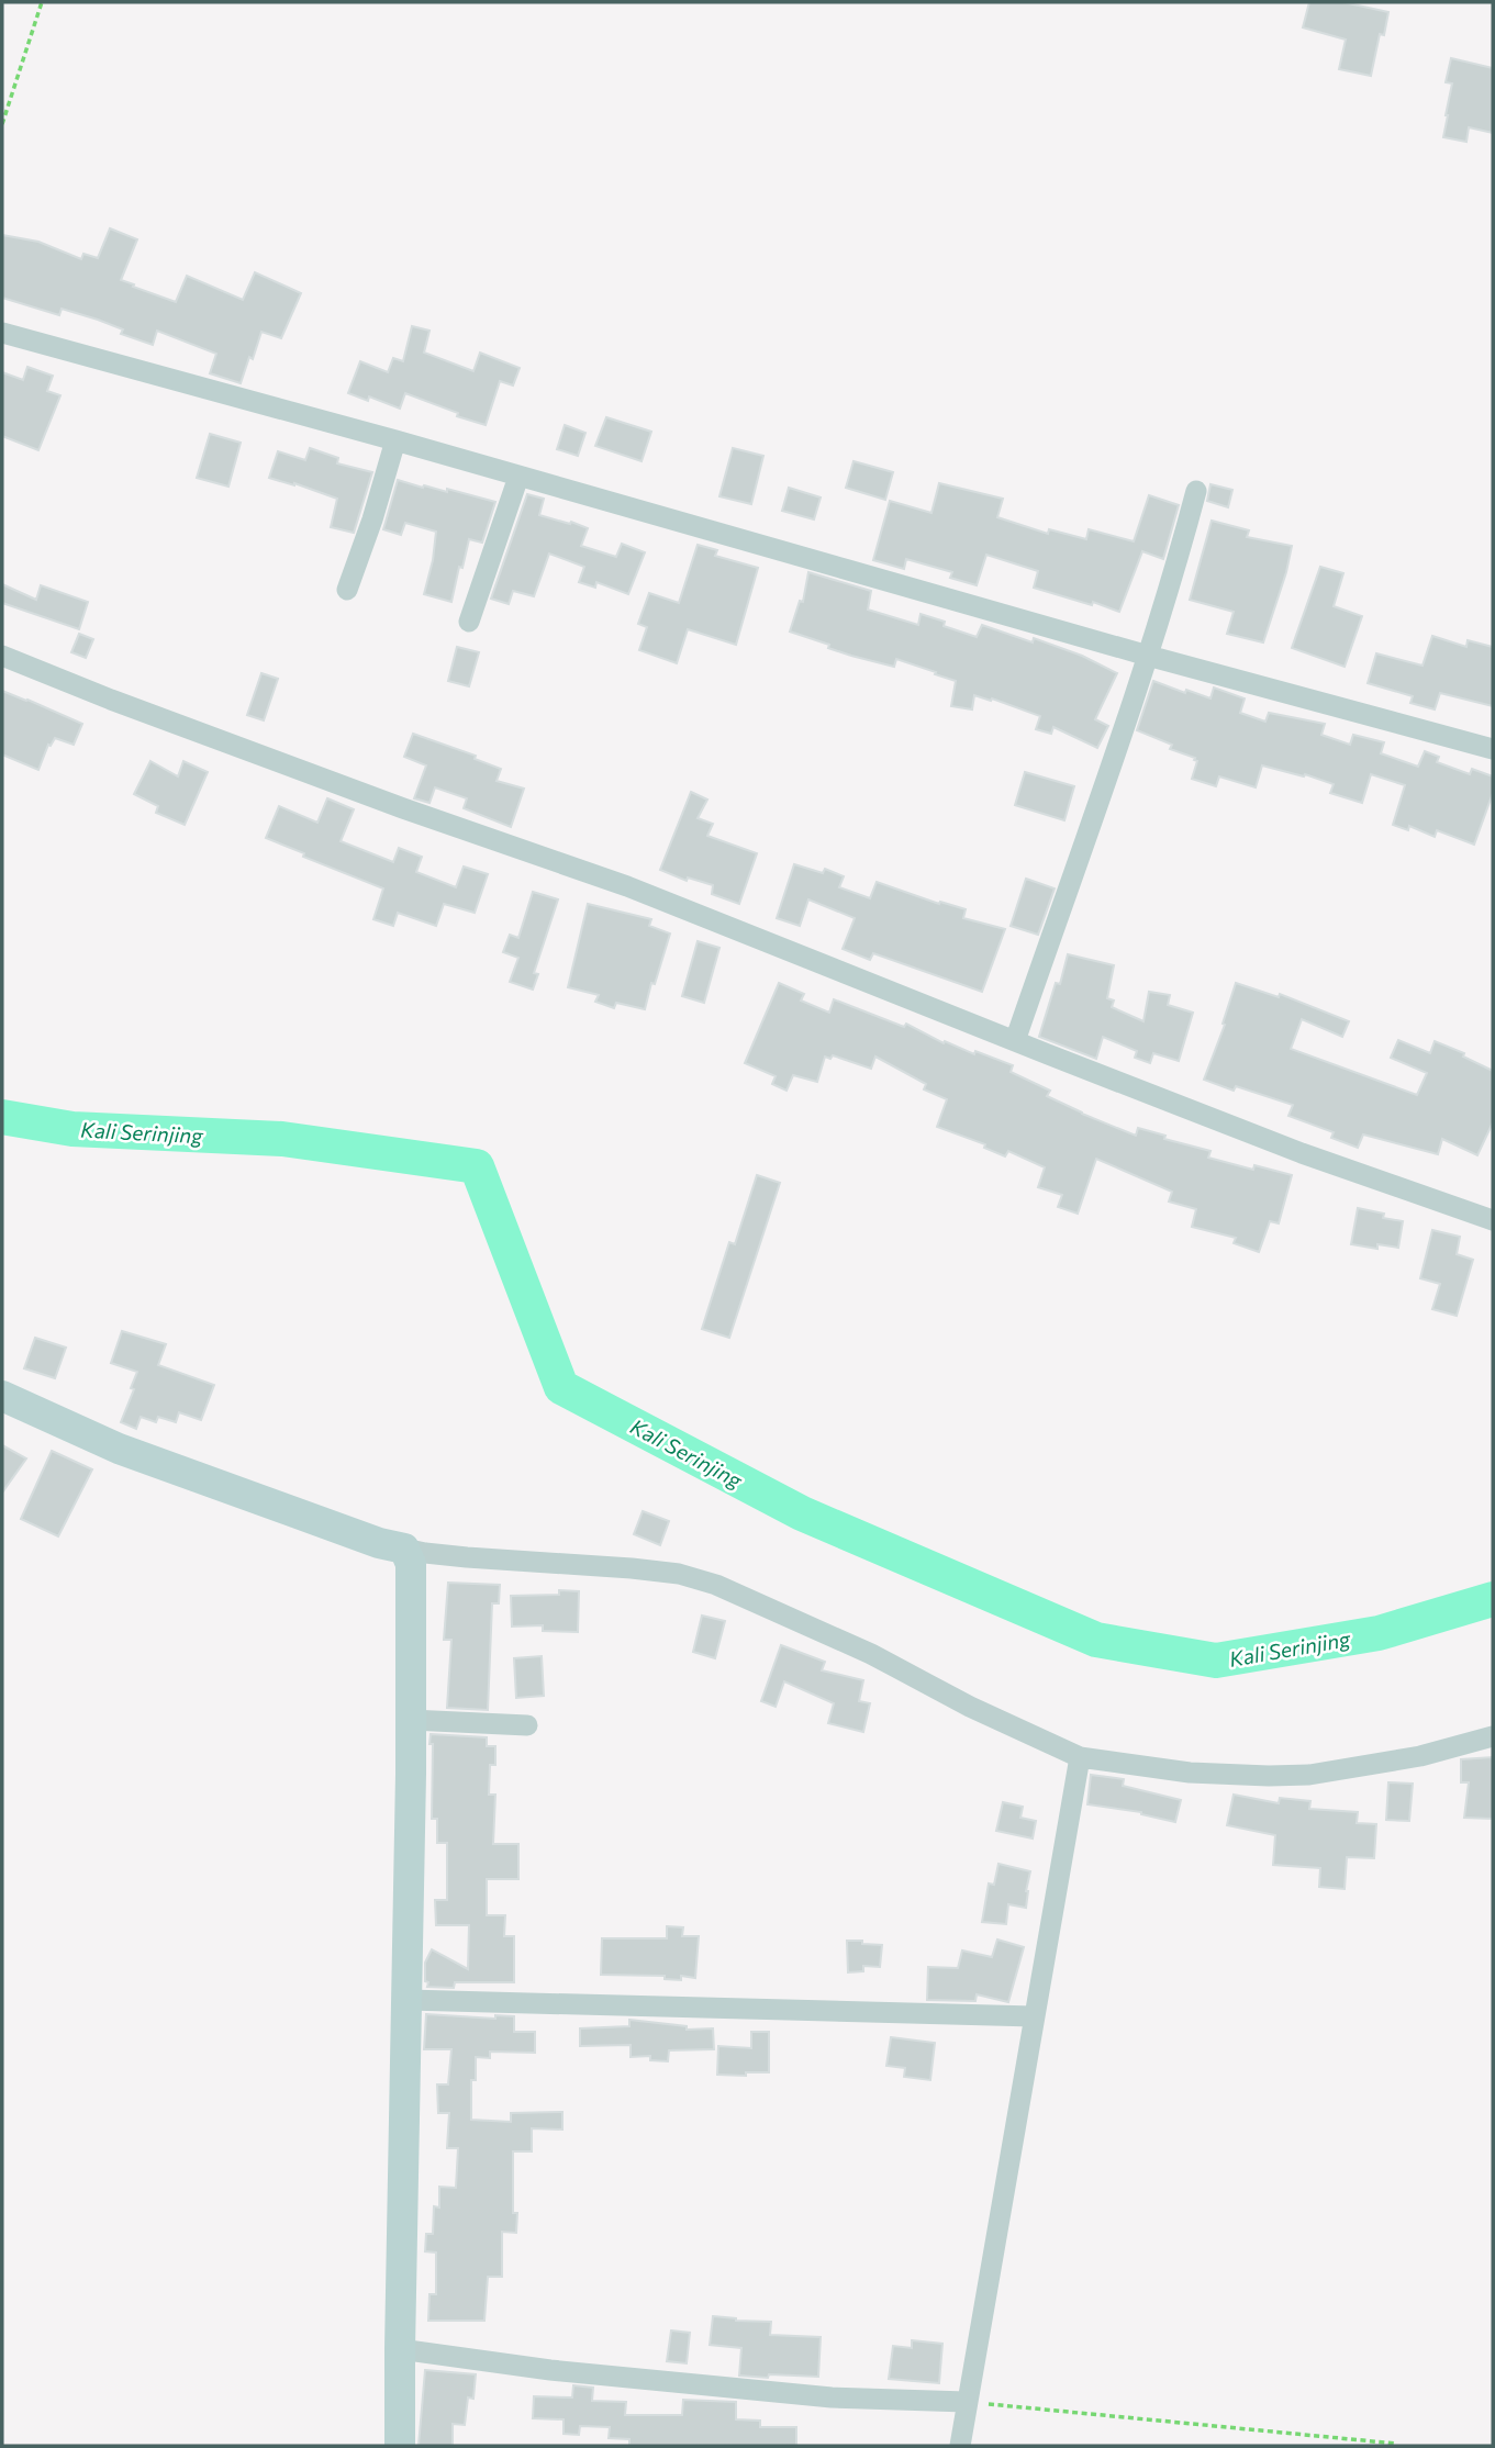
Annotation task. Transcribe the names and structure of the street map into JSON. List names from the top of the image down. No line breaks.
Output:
{"water":["Kali Serinjing"]}
